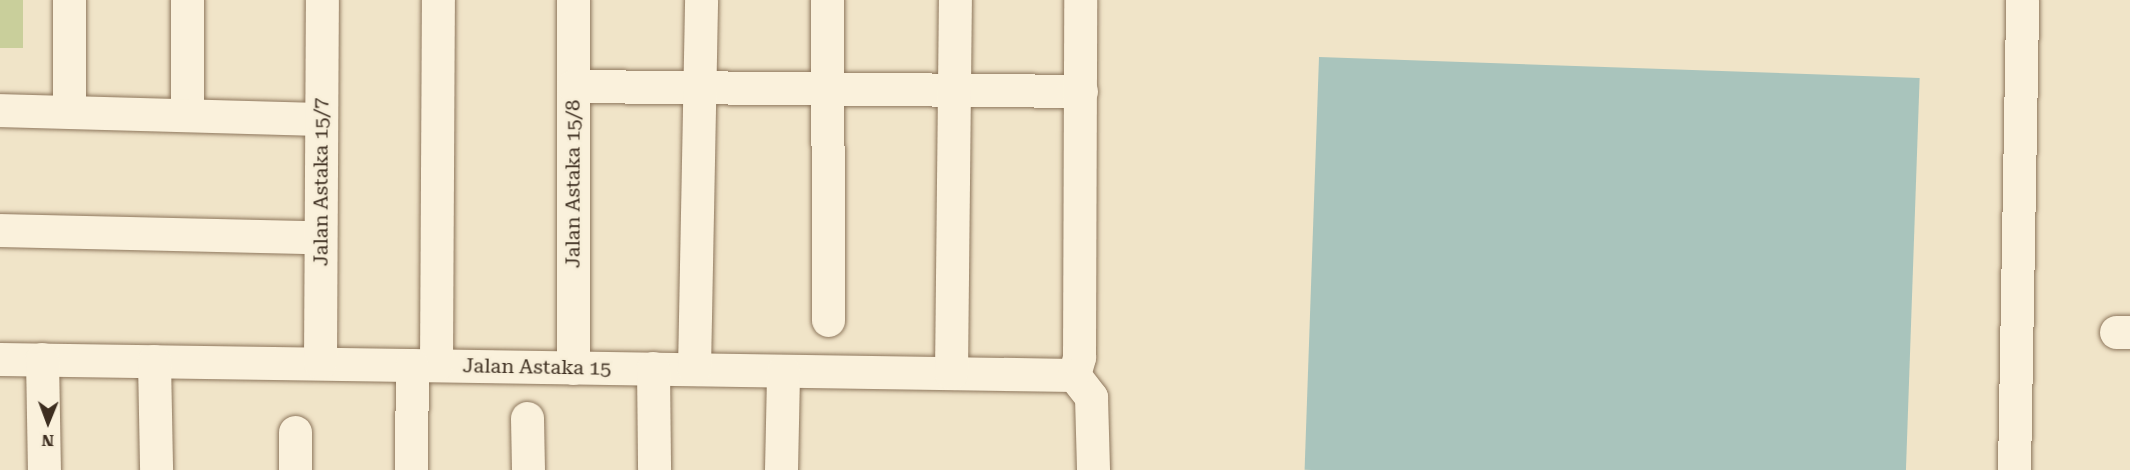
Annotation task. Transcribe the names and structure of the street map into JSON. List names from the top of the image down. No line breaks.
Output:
{"streets":{"street":["Jalan Astaka 15/7","Jalan Astaka 15/8","Jalan Astaka 15"]},"crossings":[["Jalan Astaka 15/7","Jalan Astaka 15"],["Jalan Astaka 15/8","Jalan Astaka 15"]],"north":"bottom"}
